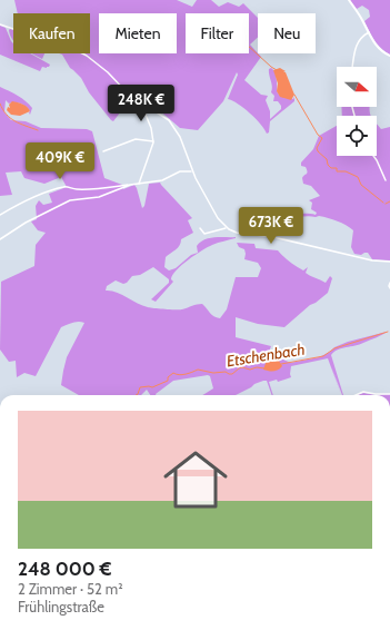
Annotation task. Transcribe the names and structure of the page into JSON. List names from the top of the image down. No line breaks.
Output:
{"water":["Etschenbach"],"north":"right","page":{"chip":["Kaufen","Mieten","Filter","Neu"],"price":["248K €","409K €","673K €"],"list":[{"name":"248 000 €","note":"2 Zimmer · 52 m² · Frühlingstraße"}]}}
